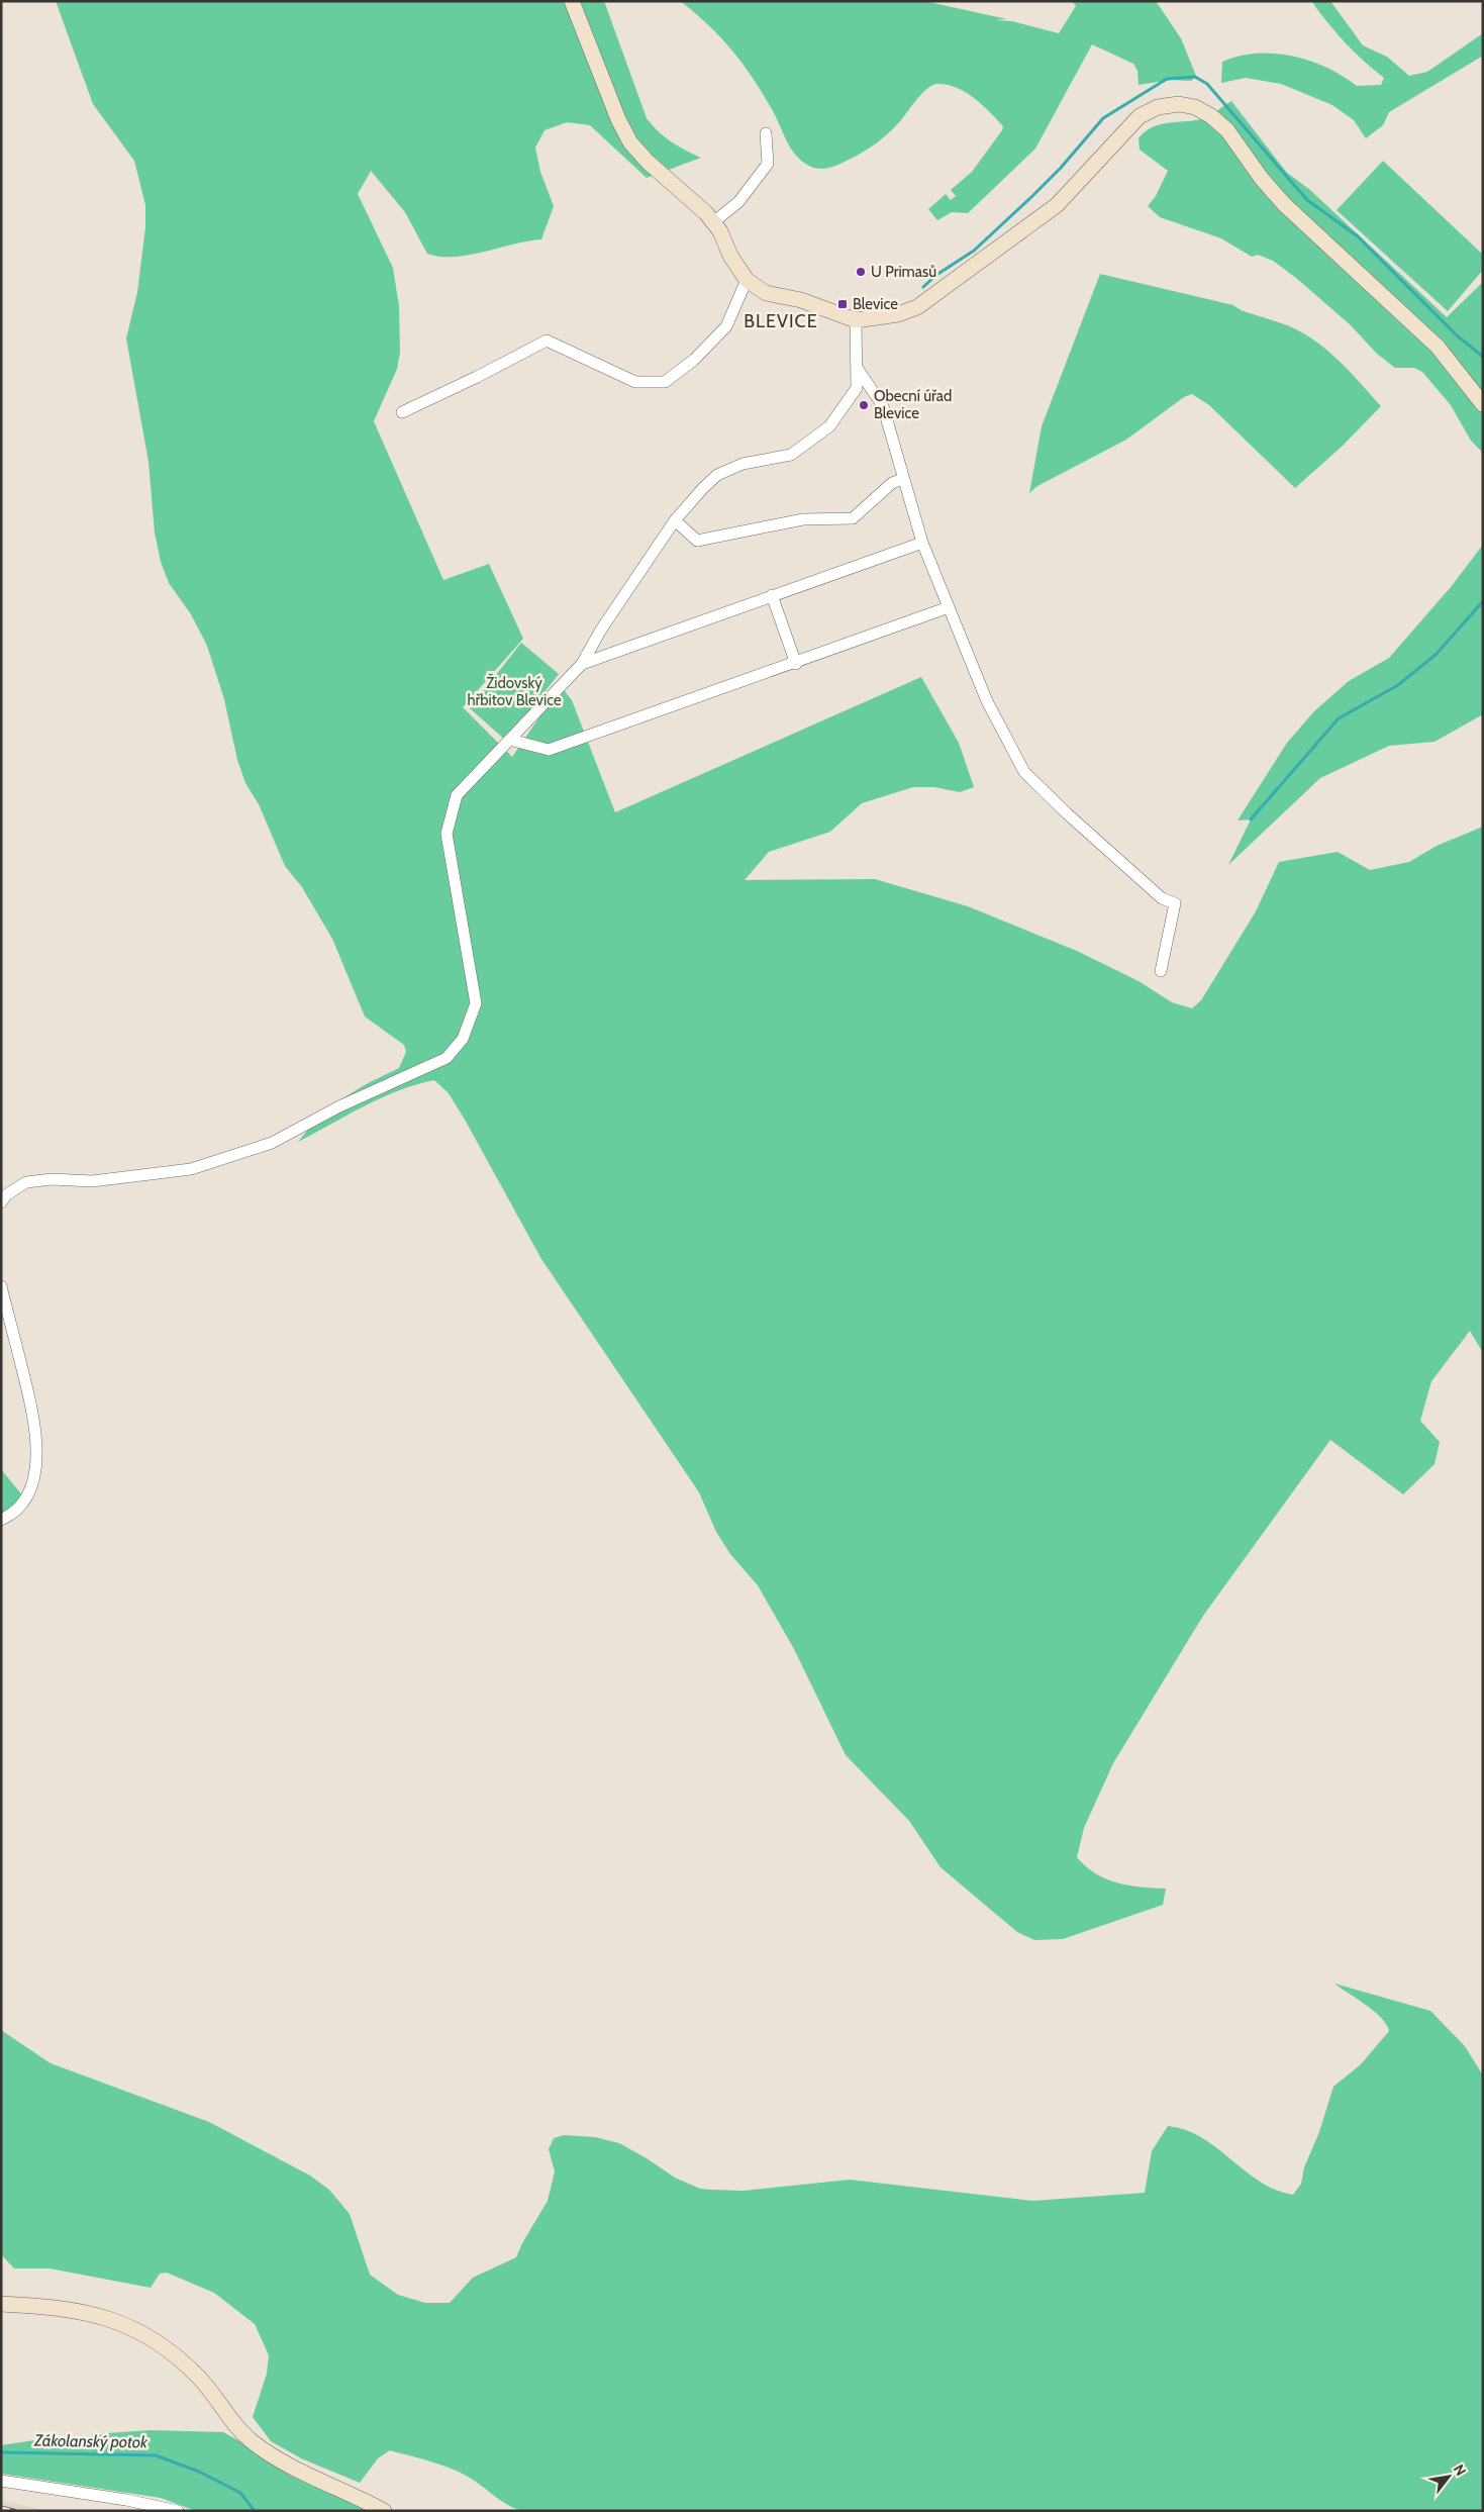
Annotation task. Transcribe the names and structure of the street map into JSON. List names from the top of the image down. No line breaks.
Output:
{"districts":["BLEVICE"],"water":["Zákolanský potok"],"parks":["Židovský hřbitov Blevice"],"places":{"other":["U Primasů","Obecní úřad Blevice"],"transit":["Blevice"]},"north":"top right"}
